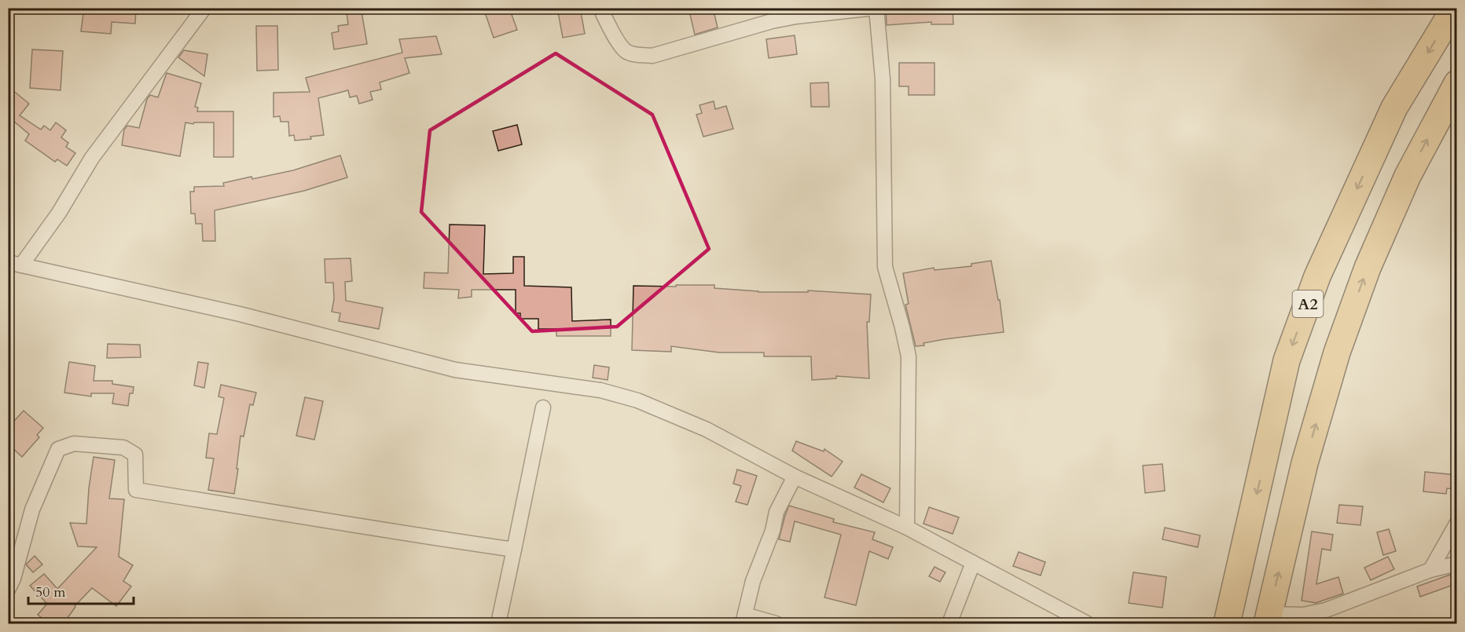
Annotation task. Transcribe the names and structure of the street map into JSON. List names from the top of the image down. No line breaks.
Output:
{"streets":{"highway":["A2"]},"scale_bar":"50 m"}
